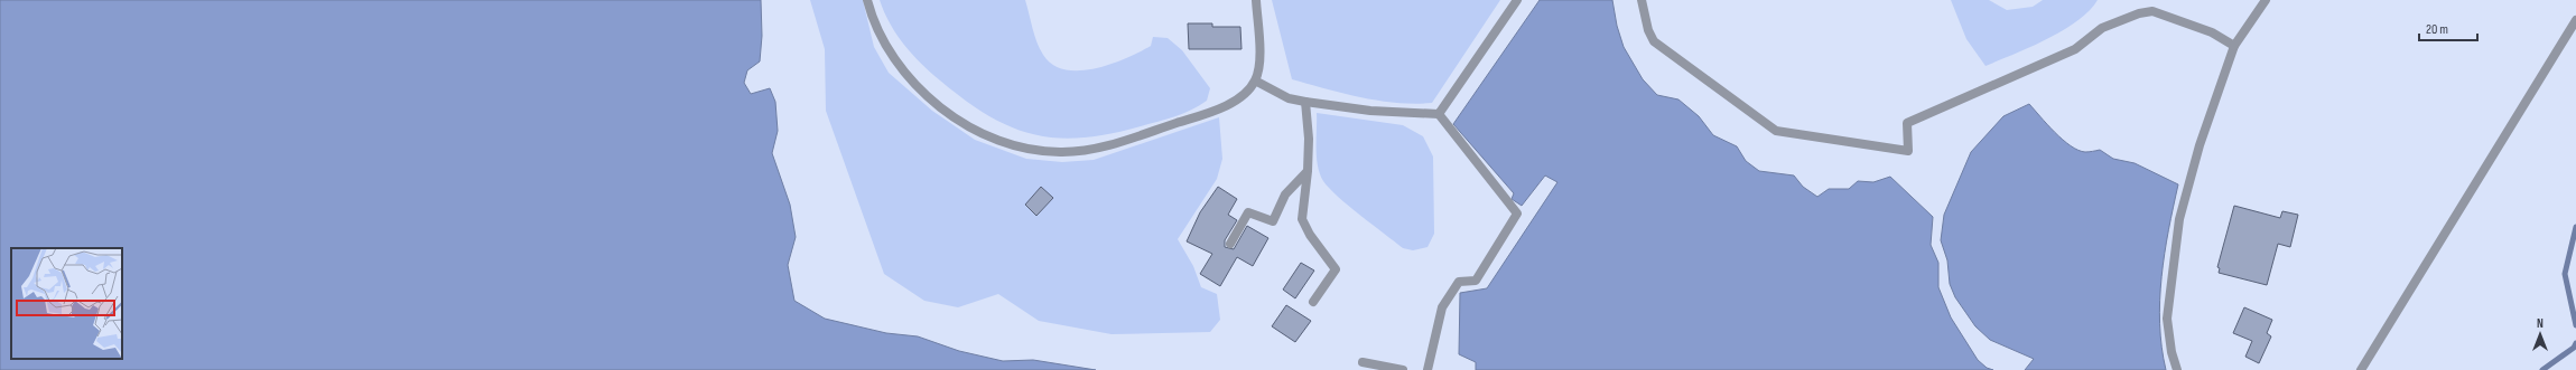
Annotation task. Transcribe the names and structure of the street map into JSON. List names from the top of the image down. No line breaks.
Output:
{"scale_bar":"20 m","north":"top"}
